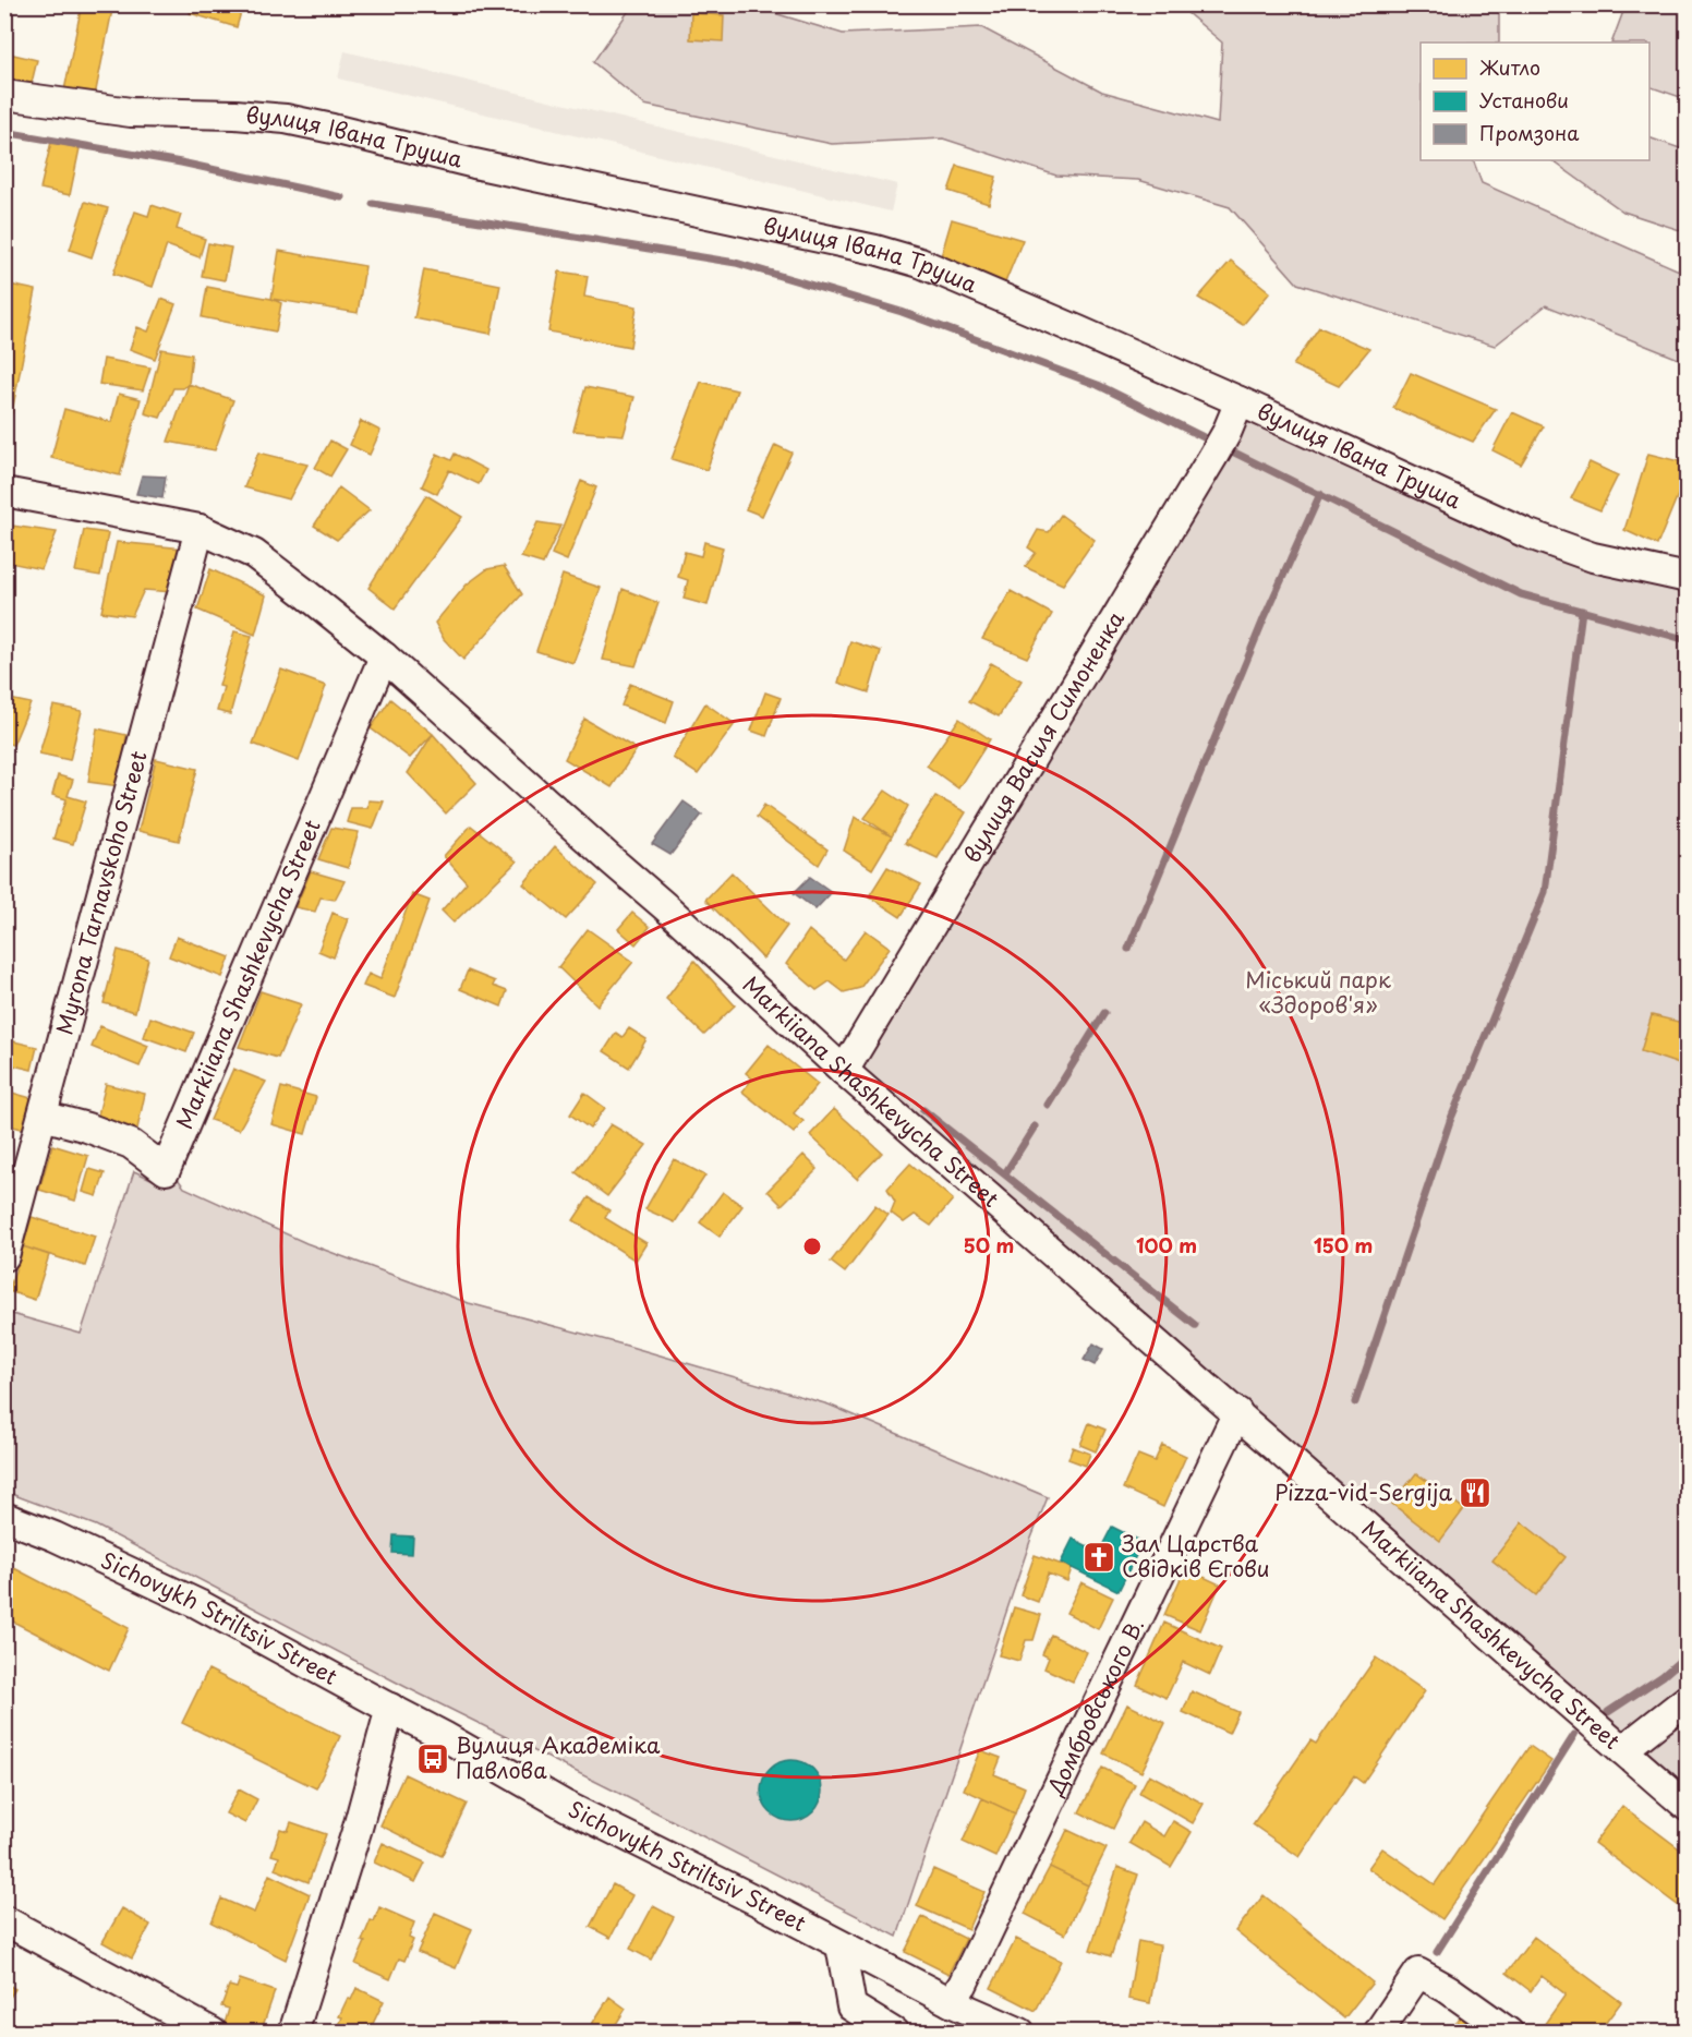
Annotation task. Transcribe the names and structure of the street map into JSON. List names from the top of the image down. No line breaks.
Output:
{"streets":{"street":["вулиця Івана Труша","вулиця Василя Симоненка","Myrona Tarnavskoho Street","Markiiana Shashkevycha Street","Sichovykh Striltsiv Street","Домбровського В."]},"crossings":[["вулиця Івана Труша","вулиця Василя Симоненка"],["вулиця Василя Симоненка","Markiiana Shashkevycha Street"],["Myrona Tarnavskoho Street","Markiiana Shashkevycha Street"],["Markiiana Shashkevycha Street","Домбровського В."],["Sichovykh Striltsiv Street","Домбровського В."]],"parks":["Міський парк «Здоров'я»"],"places":{"restaurant":["Pizza-vid-Sergija"],"church":["Зал Царства Свідків Єгови"],"bus stop":["Вулиця Академіка Павлова"]},"legend":["Житло","Установи","Промзона"],"rings":["50 m","100 m","150 m"]}
